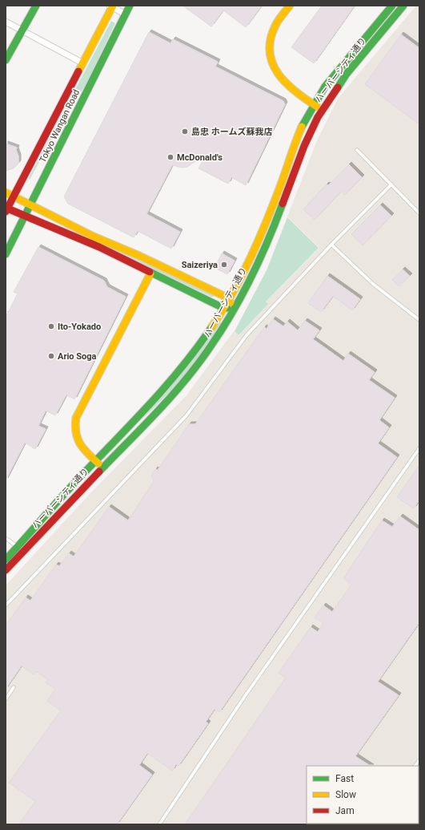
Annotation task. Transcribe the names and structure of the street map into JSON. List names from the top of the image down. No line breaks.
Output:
{"streets":{"main road":["ハーバーシティ通り","Tokyo Wangan Road"]},"places":["島忠 ホームズ蘇我店","McDonald's","Saizeriya","Ito-Yokado","Ario Soga"],"legend":["Fast","Slow","Jam"]}
